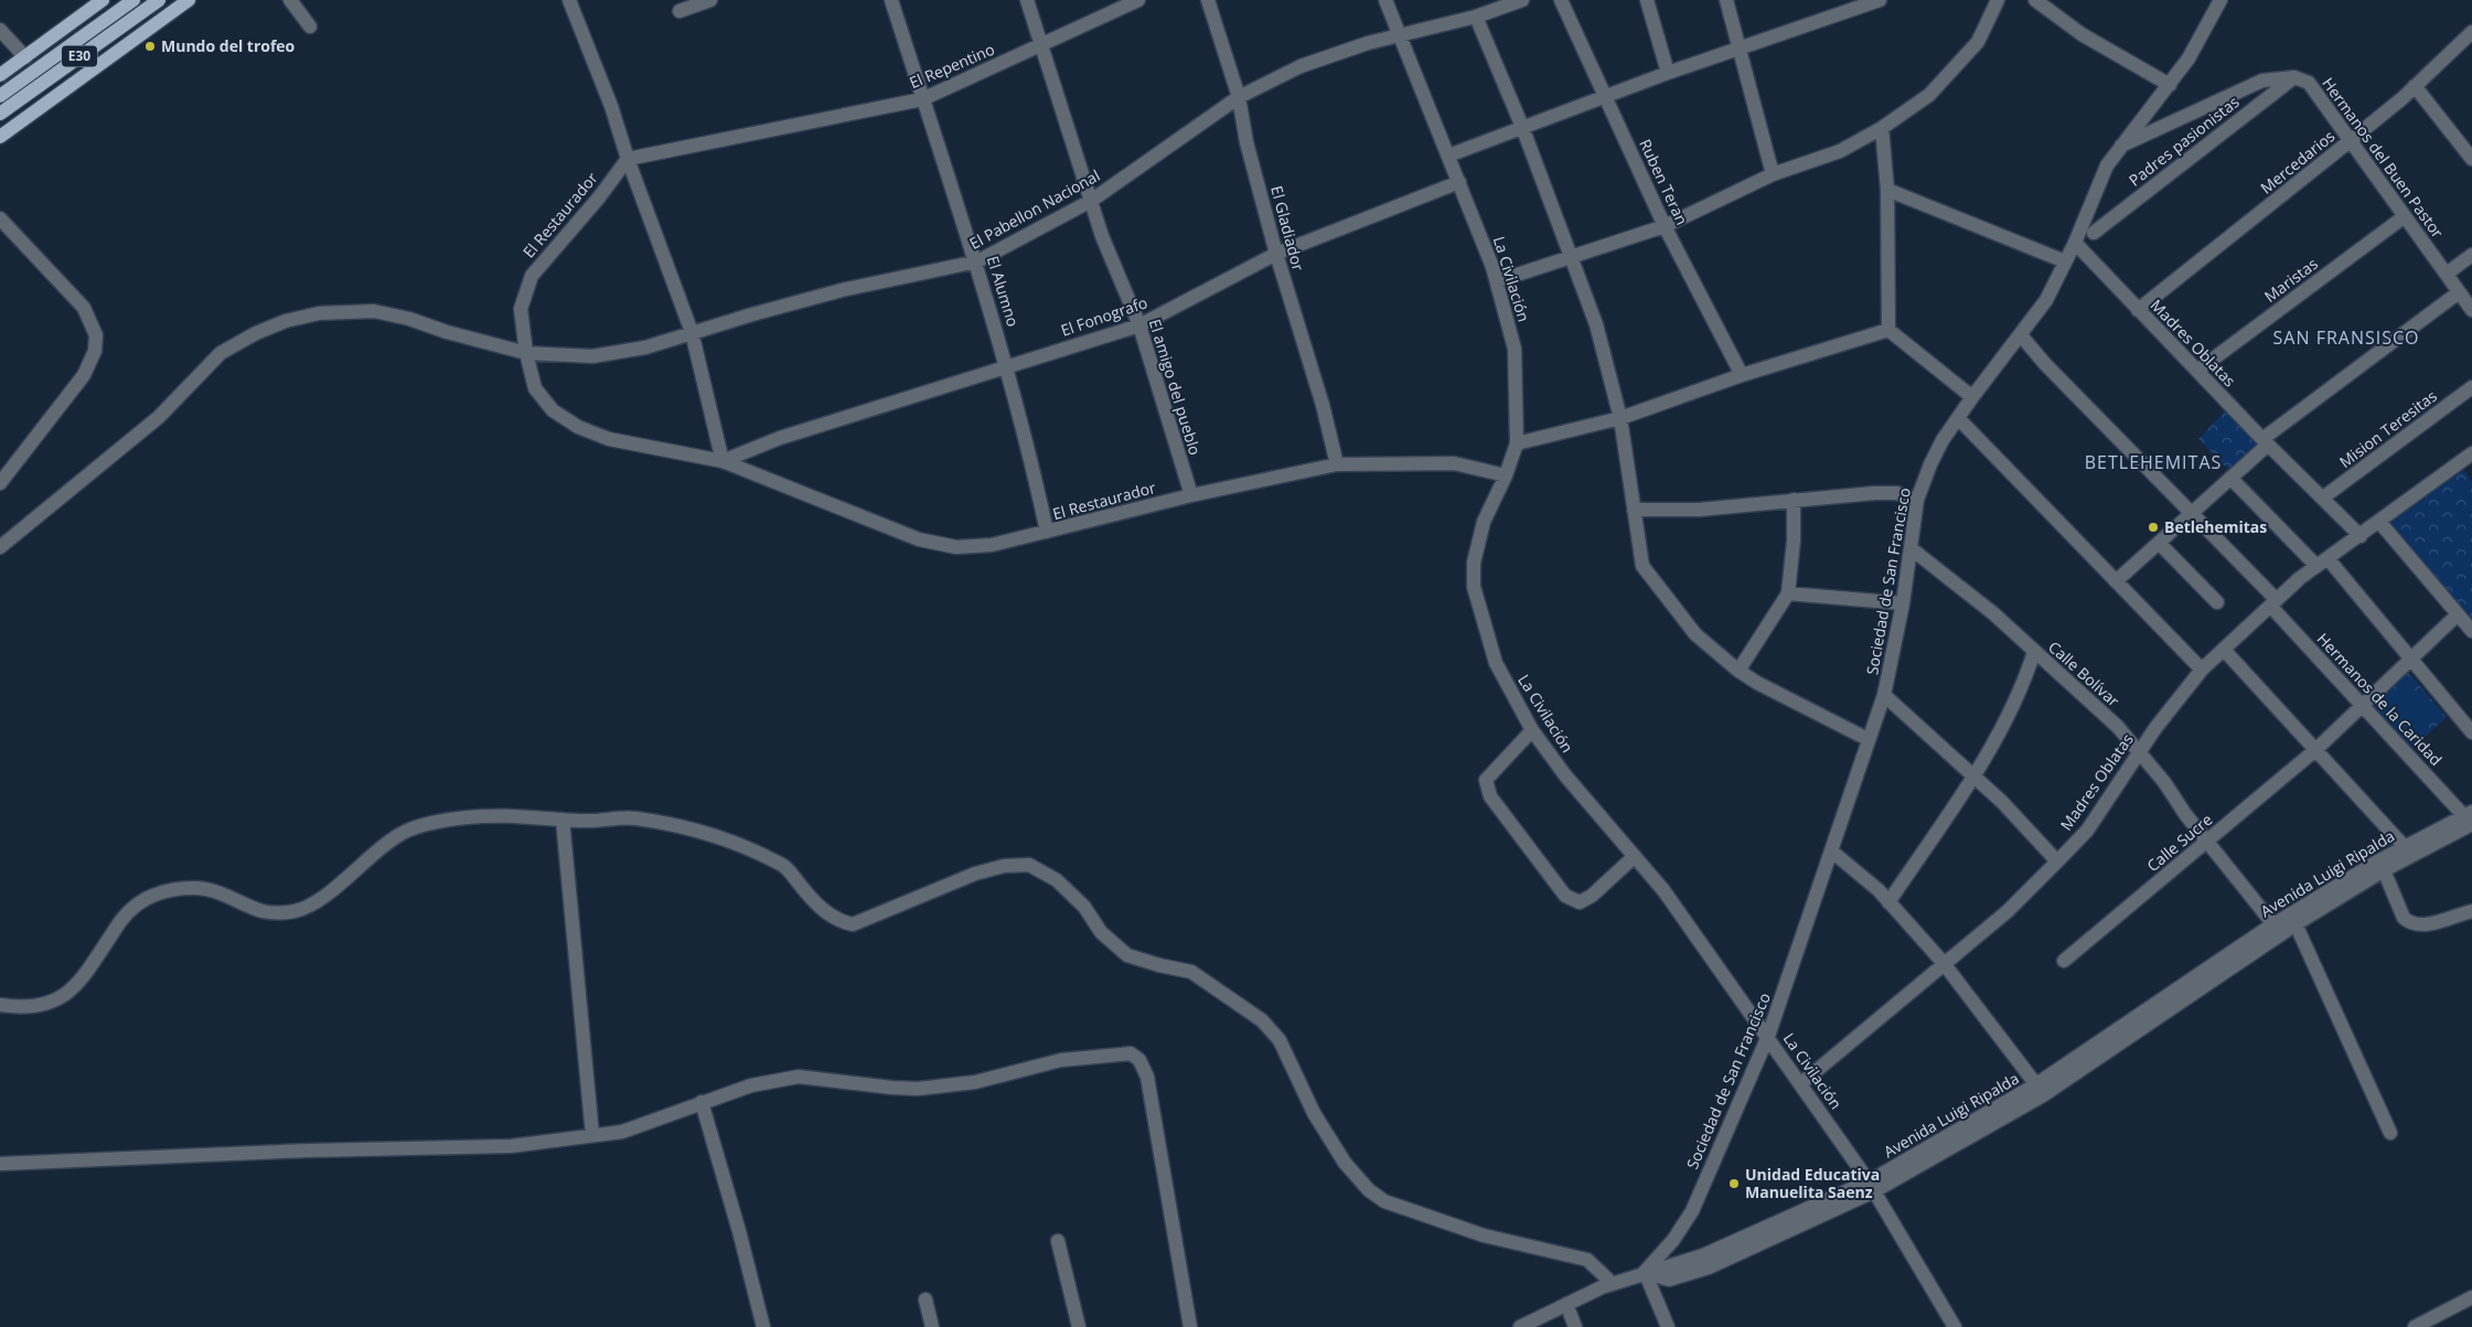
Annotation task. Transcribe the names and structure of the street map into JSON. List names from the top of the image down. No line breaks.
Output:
{"streets":{"main road":["E30"],"street":["El Repentino","Padres pasionistas","Hermanos del Buen Pastor","Mercedarios","Ruben Teran","El Pabellon Nacional","El Restaurador","El Gladiador","La Civilación","Maristas","El Alumno","El Fonografo","Madres Oblatas","El amigo del pueblo","Mision Teresitas","Sociedad de San Francisco","Calle Bolívar","Hermanos de la Caridad","Calle Sucre","Avenida Luigi Ripalda"]},"crossings":[["El Repentino","El Restaurador"],["El Repentino","El Alumno"],["El Repentino","El amigo del pueblo"],["Padres pasionistas","Hermanos del Buen Pastor"],["Hermanos del Buen Pastor","Mercedarios"],["Hermanos del Buen Pastor","Maristas"],["Mercedarios","Madres Oblatas"],["El Pabellon Nacional","El Restaurador"],["El Pabellon Nacional","El Gladiador"],["El Pabellon Nacional","La Civilación"],["El Pabellon Nacional","El Alumno"],["El Pabellon Nacional","El amigo del pueblo"],["El Restaurador","El Gladiador"],["El Restaurador","La Civilación"],["El Restaurador","El Alumno"],["El Restaurador","El Fonografo"],["El Restaurador","El amigo del pueblo"],["El Gladiador","El Fonografo"],["La Civilación","El Fonografo"],["La Civilación","Madres Oblatas"],["La Civilación","Sociedad de San Francisco"],["La Civilación","Avenida Luigi Ripalda"],["Maristas","Madres Oblatas"],["El Alumno","El Fonografo"],["El Fonografo","El amigo del pueblo"],["Madres Oblatas","Mision Teresitas"],["Madres Oblatas","Sociedad de San Francisco"],["Madres Oblatas","Calle Bolívar"],["Madres Oblatas","Hermanos de la Caridad"],["Sociedad de San Francisco","Calle Bolívar"],["Sociedad de San Francisco","Hermanos de la Caridad"],["Sociedad de San Francisco","Avenida Luigi Ripalda"],["Calle Bolívar","Calle Sucre"],["Calle Bolívar","Avenida Luigi Ripalda"],["Hermanos de la Caridad","Calle Sucre"],["Hermanos de la Caridad","Avenida Luigi Ripalda"]],"districts":["SAN FRANSISCO","BETLEHEMITAS"],"places":["Mundo del trofeo","Betlehemitas","Unidad Educativa Manuelita Saenz"]}
